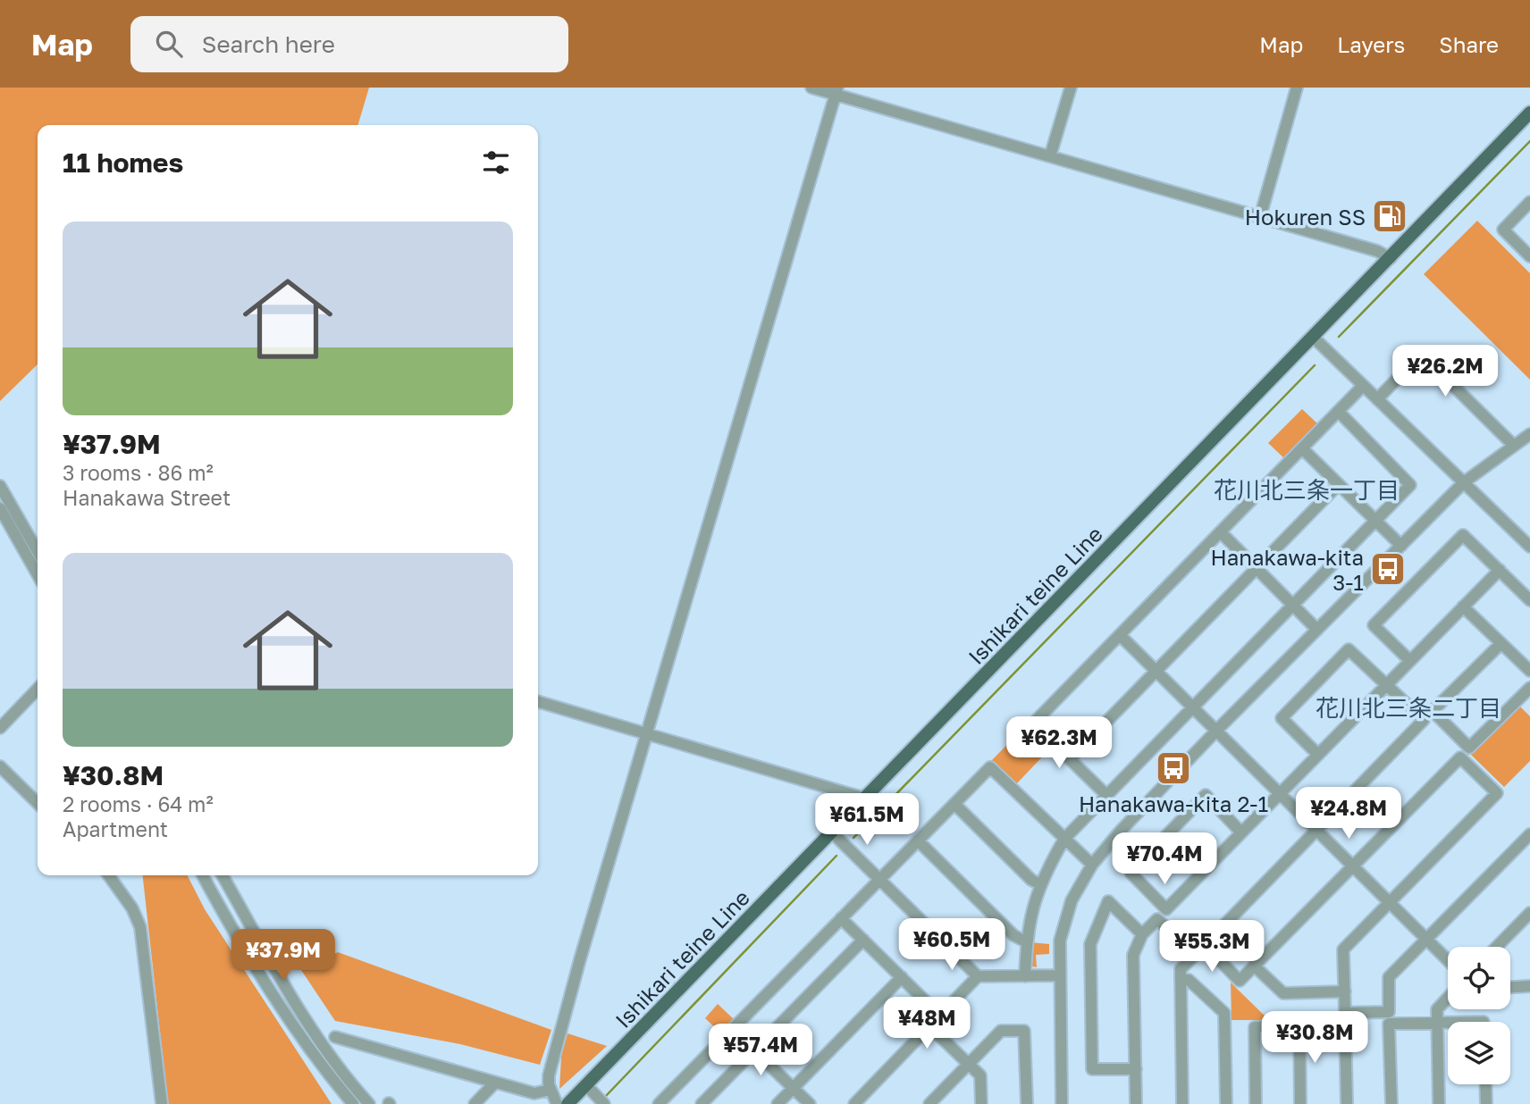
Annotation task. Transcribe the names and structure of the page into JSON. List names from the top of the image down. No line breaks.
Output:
{"streets":{"main road":["Ishikari teine Line"]},"districts":["花川北三条一丁目","花川北三条二丁目"],"places":{"fuel station":["Hokuren SS"],"bus stop":["Hanakawa-kita 3-1","Hanakawa-kita 2-1"]},"page":{"header":"Map","search":"Search here","nav":["Map","Layers","Share"],"heading":"11 homes","list":[{"name":"¥37.9M","note":"3 rooms · 86 m² · Hanakawa Street"},{"name":"¥30.8M","note":"2 rooms · 64 m² · Apartment"}],"price":["¥26.2M","¥62.3M","¥24.8M","¥61.5M","¥70.4M","¥60.5M","¥55.3M","¥37.9M","¥48M","¥30.8M","¥57.4M"]}}
